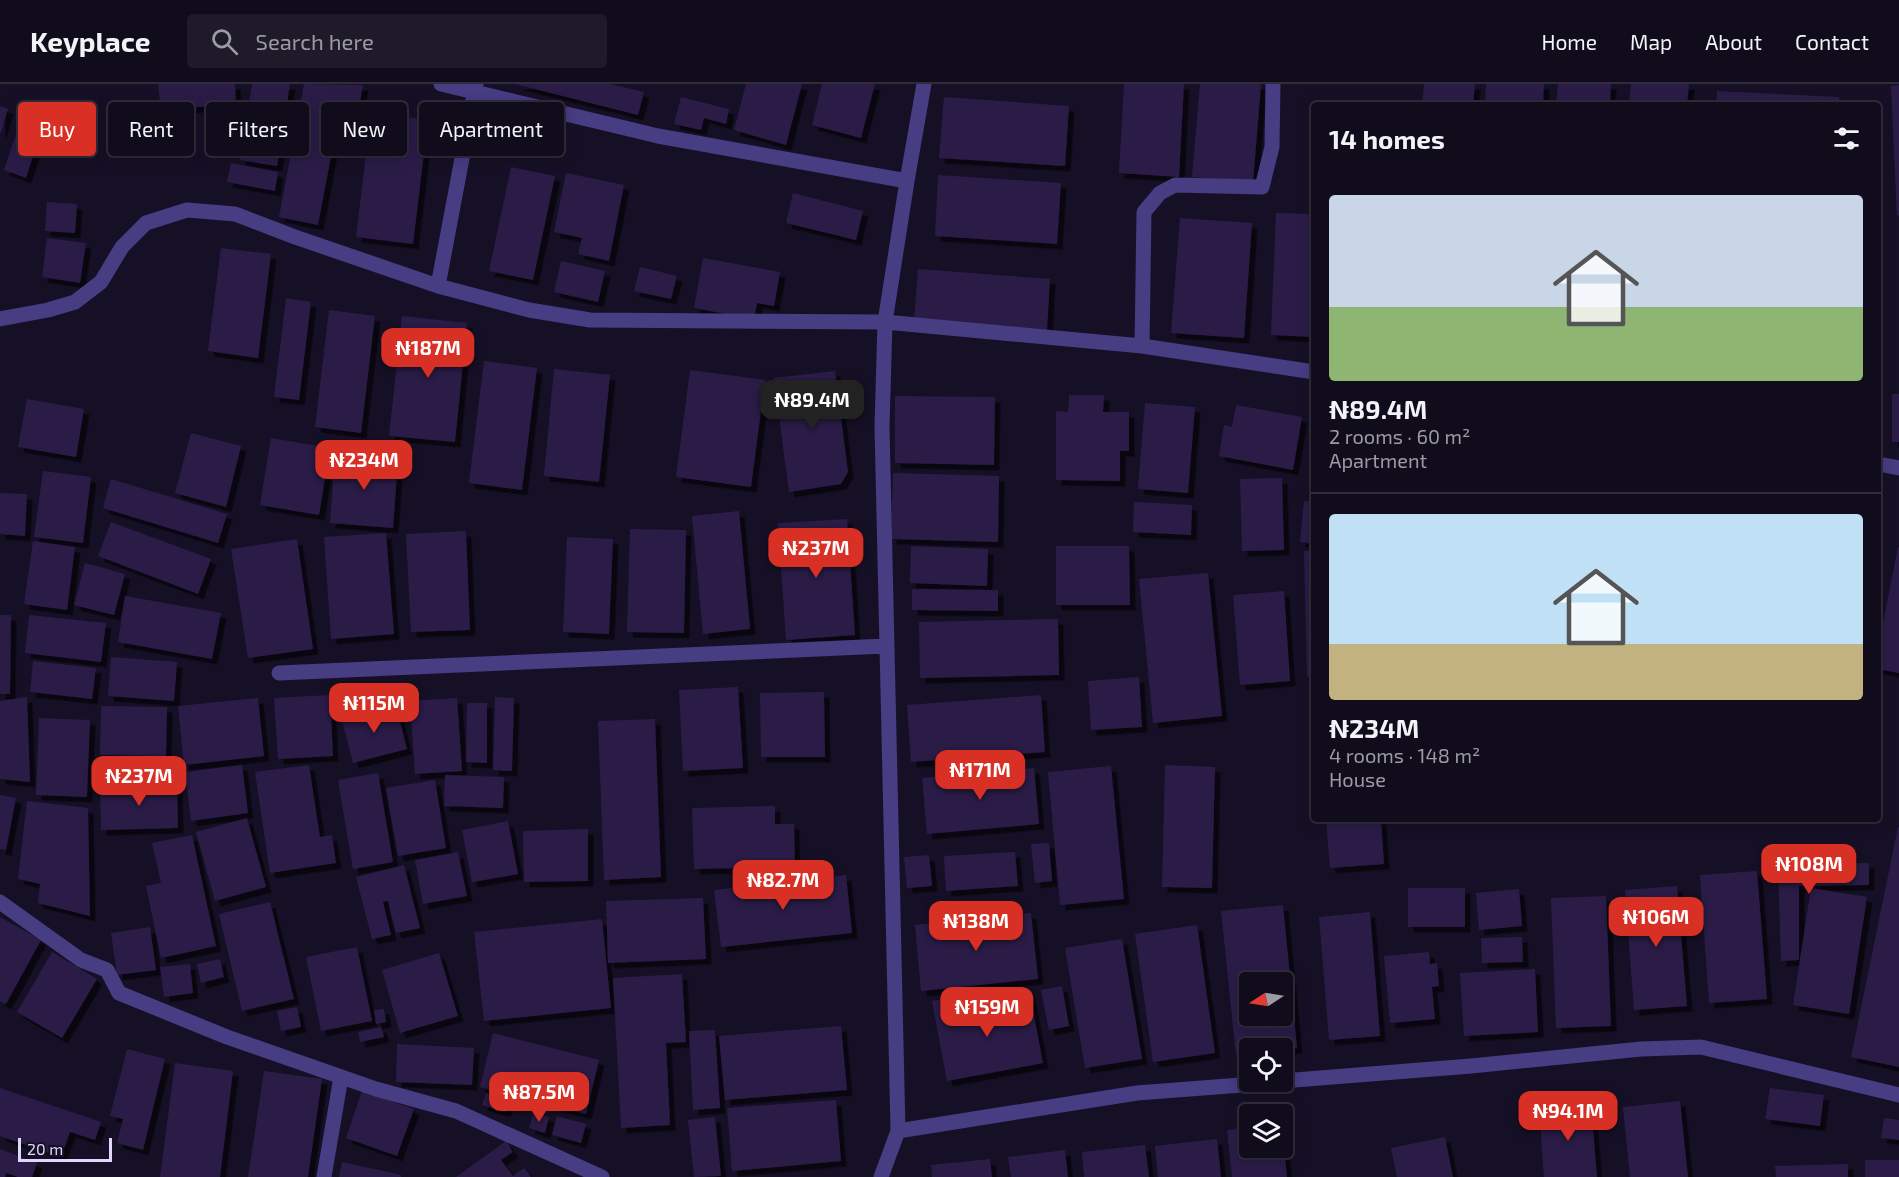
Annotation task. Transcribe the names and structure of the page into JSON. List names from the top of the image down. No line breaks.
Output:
{"scale_bar":"20 m","north":"left","page":{"header":"Keyplace","search":"Search here","nav":["Home","Map","About","Contact"],"chip":["Buy","Rent","Filters","New","Apartment"],"heading":"14 homes","list":[{"name":"₦89.4M","note":"2 rooms · 60 m² · Apartment"},{"name":"₦234M","note":"4 rooms · 148 m² · House"}],"price":["₦187M","₦89.4M","₦234M","₦237M","₦115M","₦171M","₦237M","₦108M","₦82.7M","₦106M","₦138M","₦159M","₦87.5M","₦94.1M"],"scale":"20 m"}}
